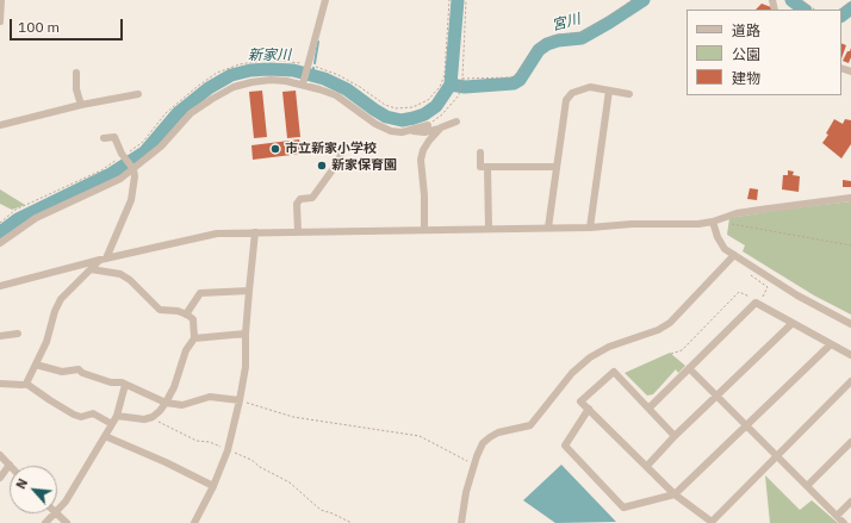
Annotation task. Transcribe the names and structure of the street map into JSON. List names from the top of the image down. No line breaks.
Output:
{"water":["宮川","新家川"],"places":["市立新家小学校","新家保育園"],"legend":["道路","公園","建物"],"scale_bar":"100 m","north":"top left"}
